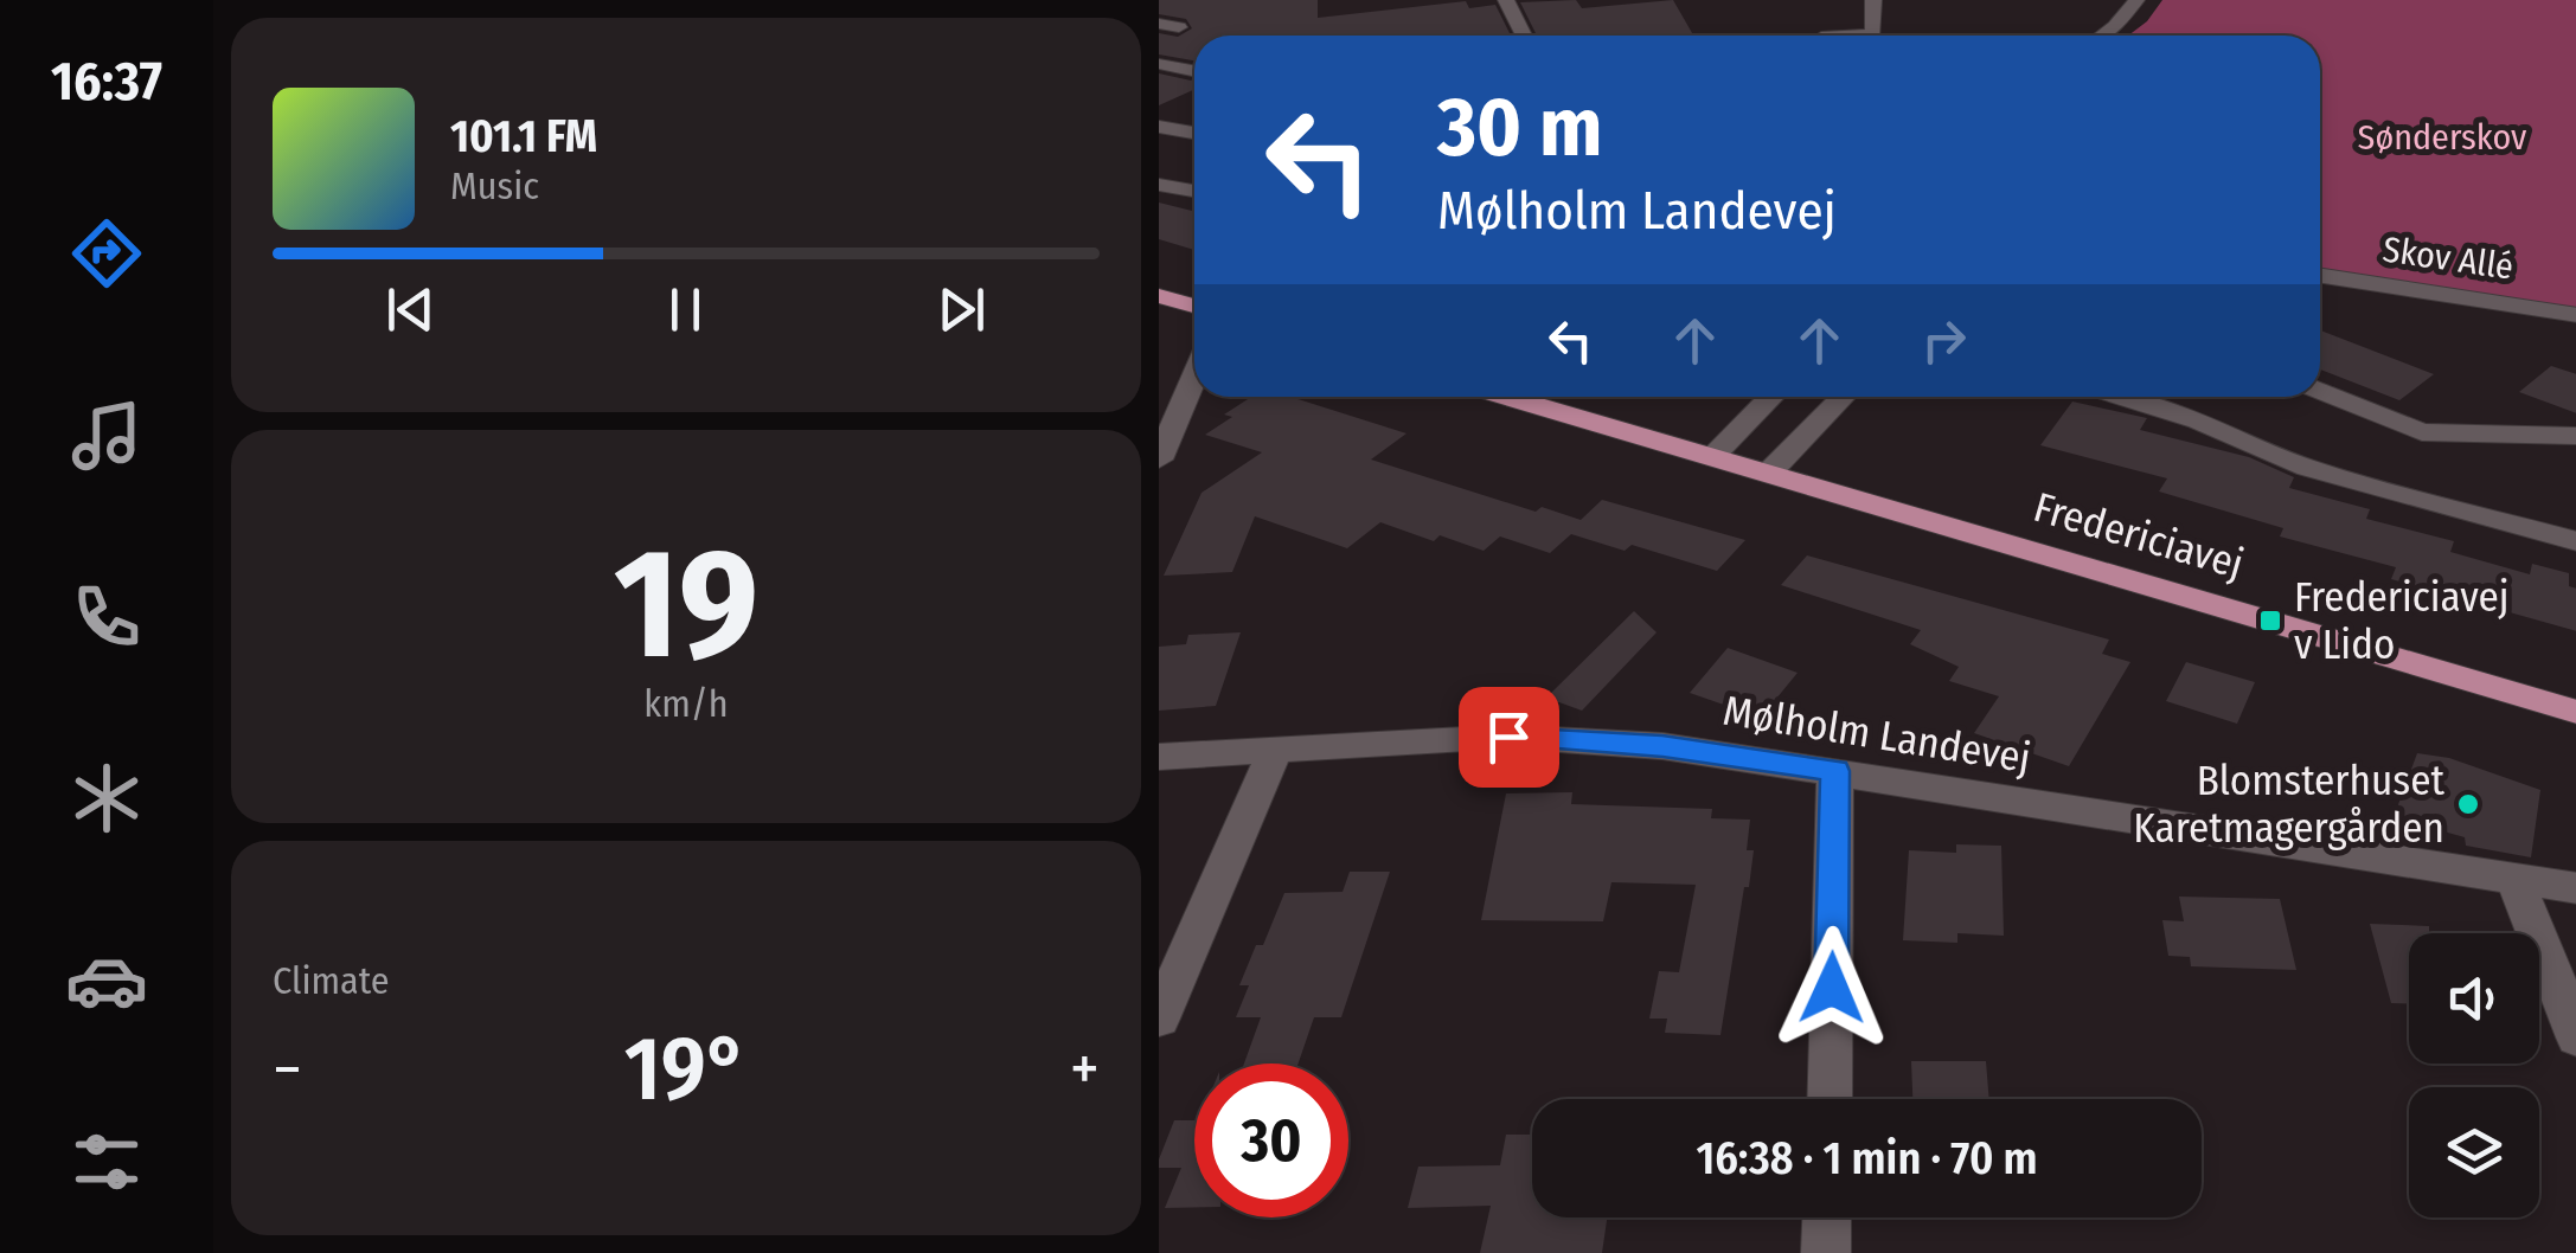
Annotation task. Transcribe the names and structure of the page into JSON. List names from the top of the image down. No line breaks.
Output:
{"streets":{"main road":["Fredericiavej"],"street":["Skov Allé","Mølholm Landevej"]},"parks":["Sønderskov"],"places":{"transit":["Fredericiavej v Lido"],"other":["Blomsterhuset Karetmagergården"]},"page":{"tabs":"16:37","turn":["30 m","Mølholm Landevej"],"song":["101.1 FM","Music"],"tile":[["19","km/h"],"Climate"],"heat":["−","19°","+"],"limit":"30","trip":"16:38 · 1 min · 70 m"}}
